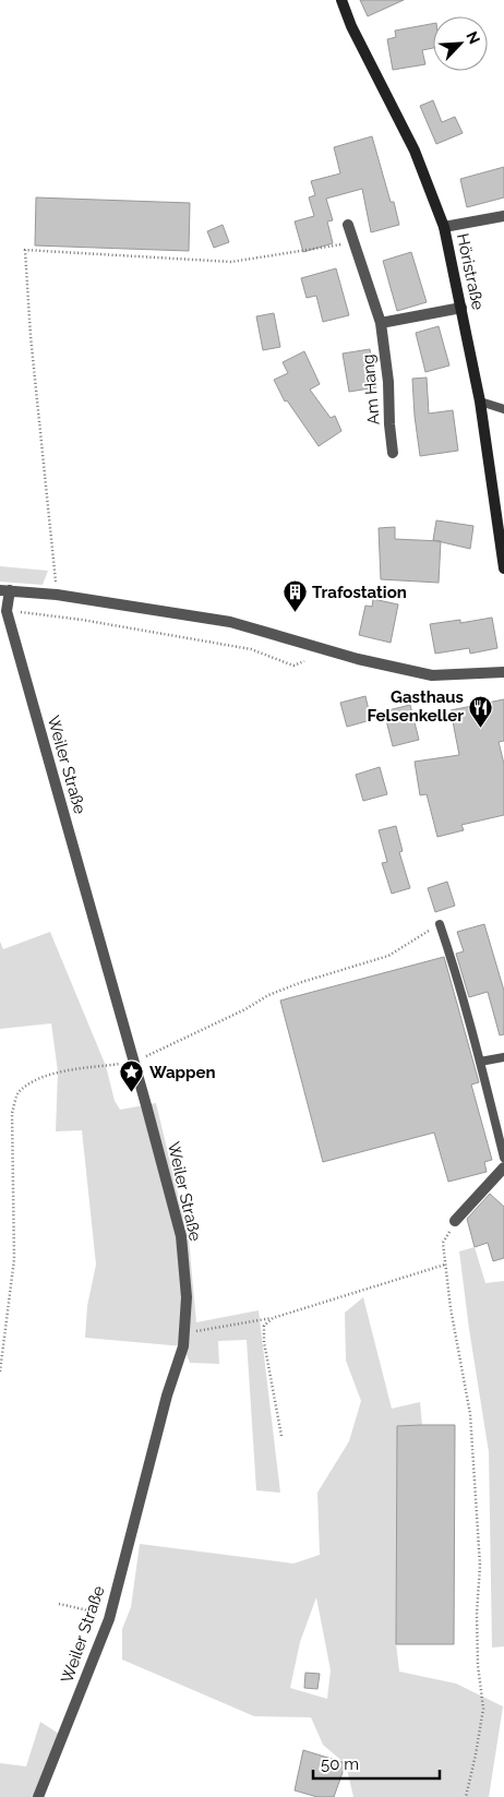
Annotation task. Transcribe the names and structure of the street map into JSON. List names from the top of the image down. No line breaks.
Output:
{"streets":{"main road":["Höristraße"],"street":["Am Hang","Weiler Straße"]},"places":{"building":["Trafostation"],"restaurant":["Gasthaus Felsenkeller"],"place":["Wappen"]},"scale_bar":"50 m","north":"top right"}
